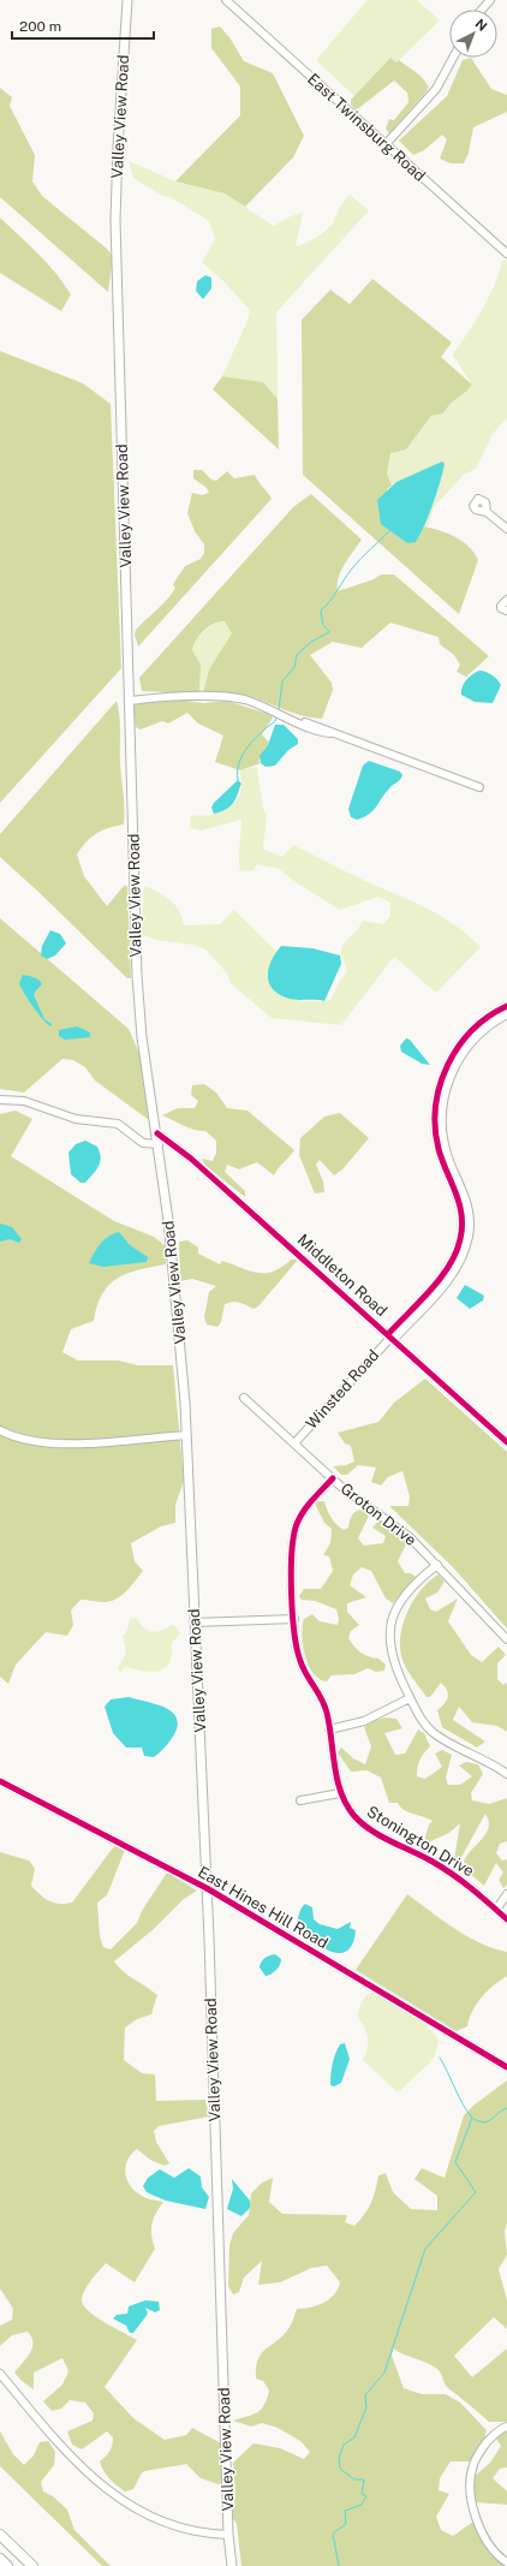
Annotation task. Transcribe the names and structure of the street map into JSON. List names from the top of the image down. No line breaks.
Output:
{"streets":{"main road":["Valley View Road"],"street":["East Twinsburg Road","Middleton Road","Winsted Road","Groton Drive","Stonington Drive","East Hines Hill Road"]},"crossings":[["Valley View Road","Middleton Road"],["Valley View Road","East Hines Hill Road"],["Middleton Road","Winsted Road"],["Winsted Road","Groton Drive"],["Groton Drive","Stonington Drive"]],"scale_bar":"200 m","north":"top right"}
